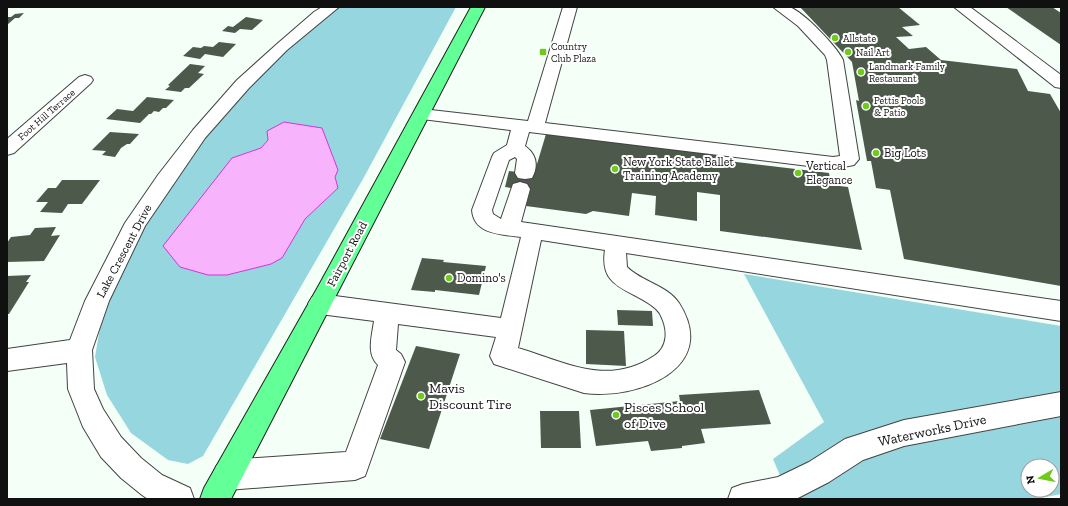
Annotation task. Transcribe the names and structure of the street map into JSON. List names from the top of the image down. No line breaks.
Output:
{"streets":{"main road":["Fairport Road"],"street":["Foot Hill Terrace","Lake Crescent Drive","Waterworks Drive"]},"places":{"other":["Allstate","Nail Art","Landmark Family Restaurant","Pettis Pools & Patio","Big Lots","New York State Ballet Training Academy","Vertical Elegance","Domino's","Mavis Discount Tire","Pisces School of Dive"],"transit":["Country Club Plaza"]},"north":"left"}
